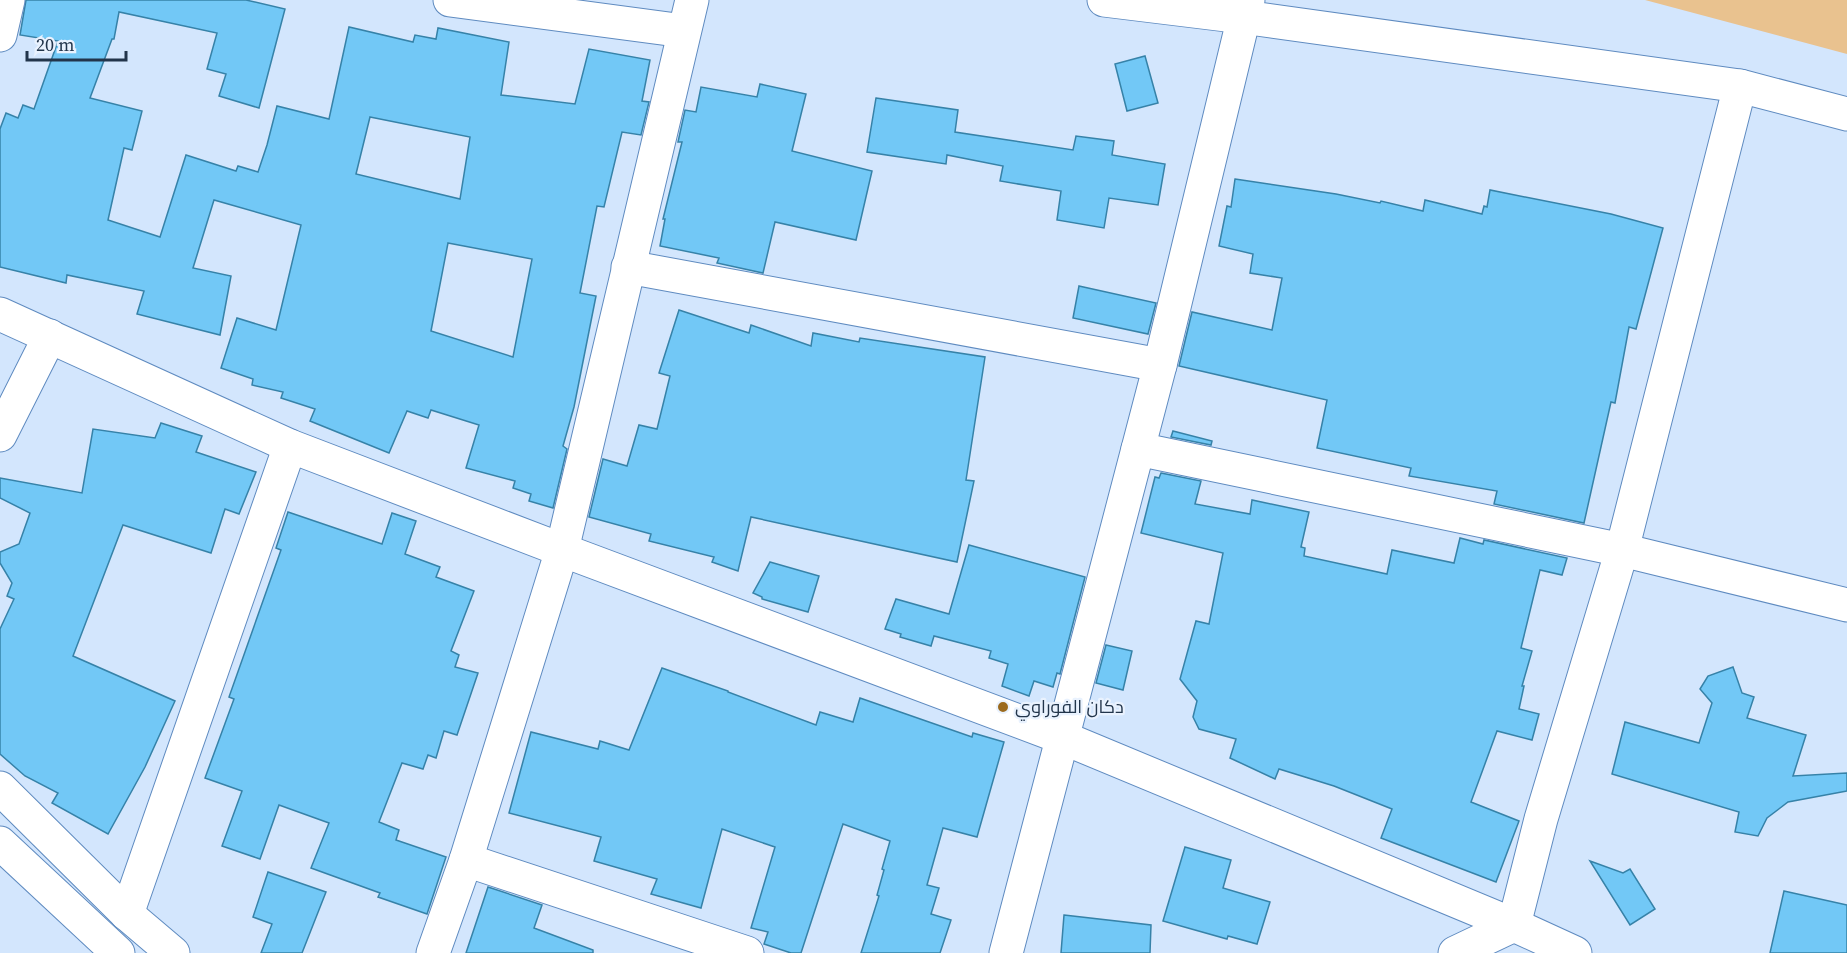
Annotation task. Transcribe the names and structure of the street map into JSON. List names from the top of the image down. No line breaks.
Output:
{"places":["دكان الفوراوي"],"scale_bar":"20 m"}
